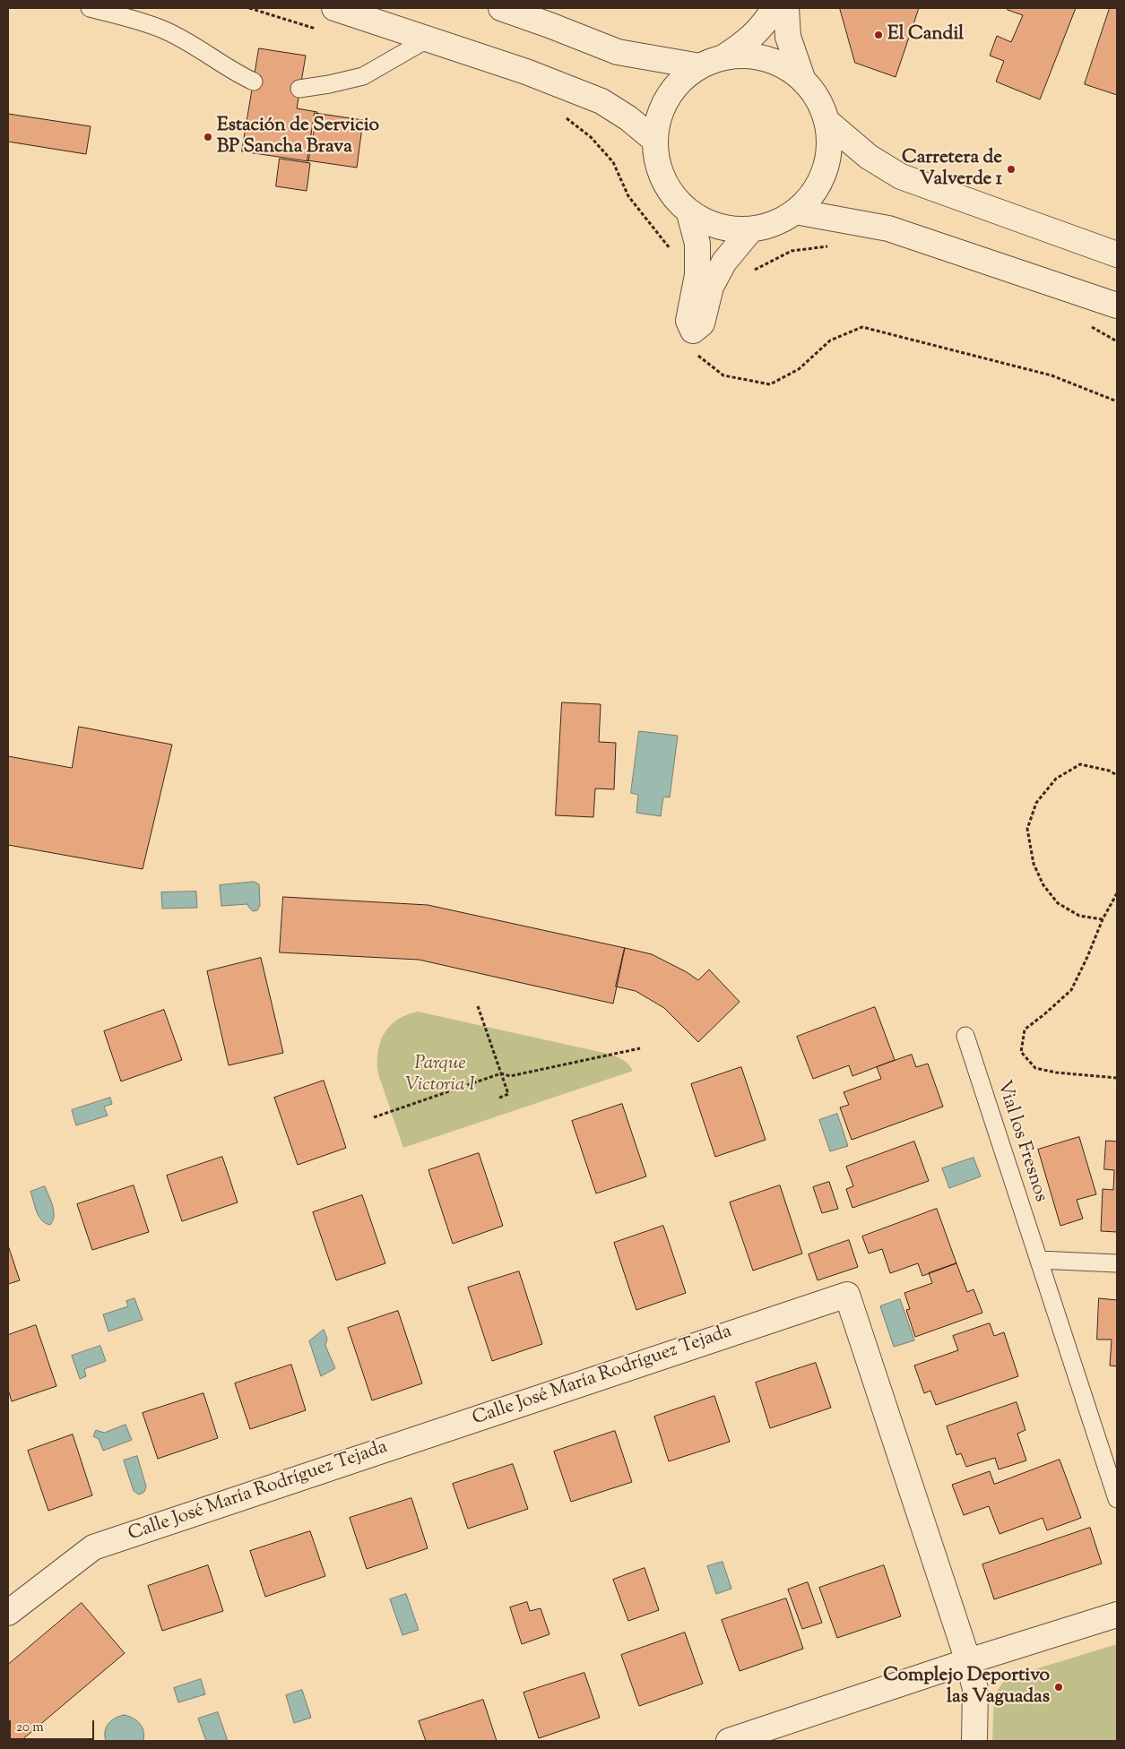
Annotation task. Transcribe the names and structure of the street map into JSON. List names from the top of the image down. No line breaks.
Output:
{"streets":{"street":["Calle José María Rodríguez Tejada"],"lane":["Vial los Fresnos"]},"parks":["Parque Victoria I"],"places":["El Candil","Estación de Servicio BP Sancha Brava","Carretera de Valverde 1","Complejo Deportivo las Vaguadas"],"scale_bar":"20 m"}
